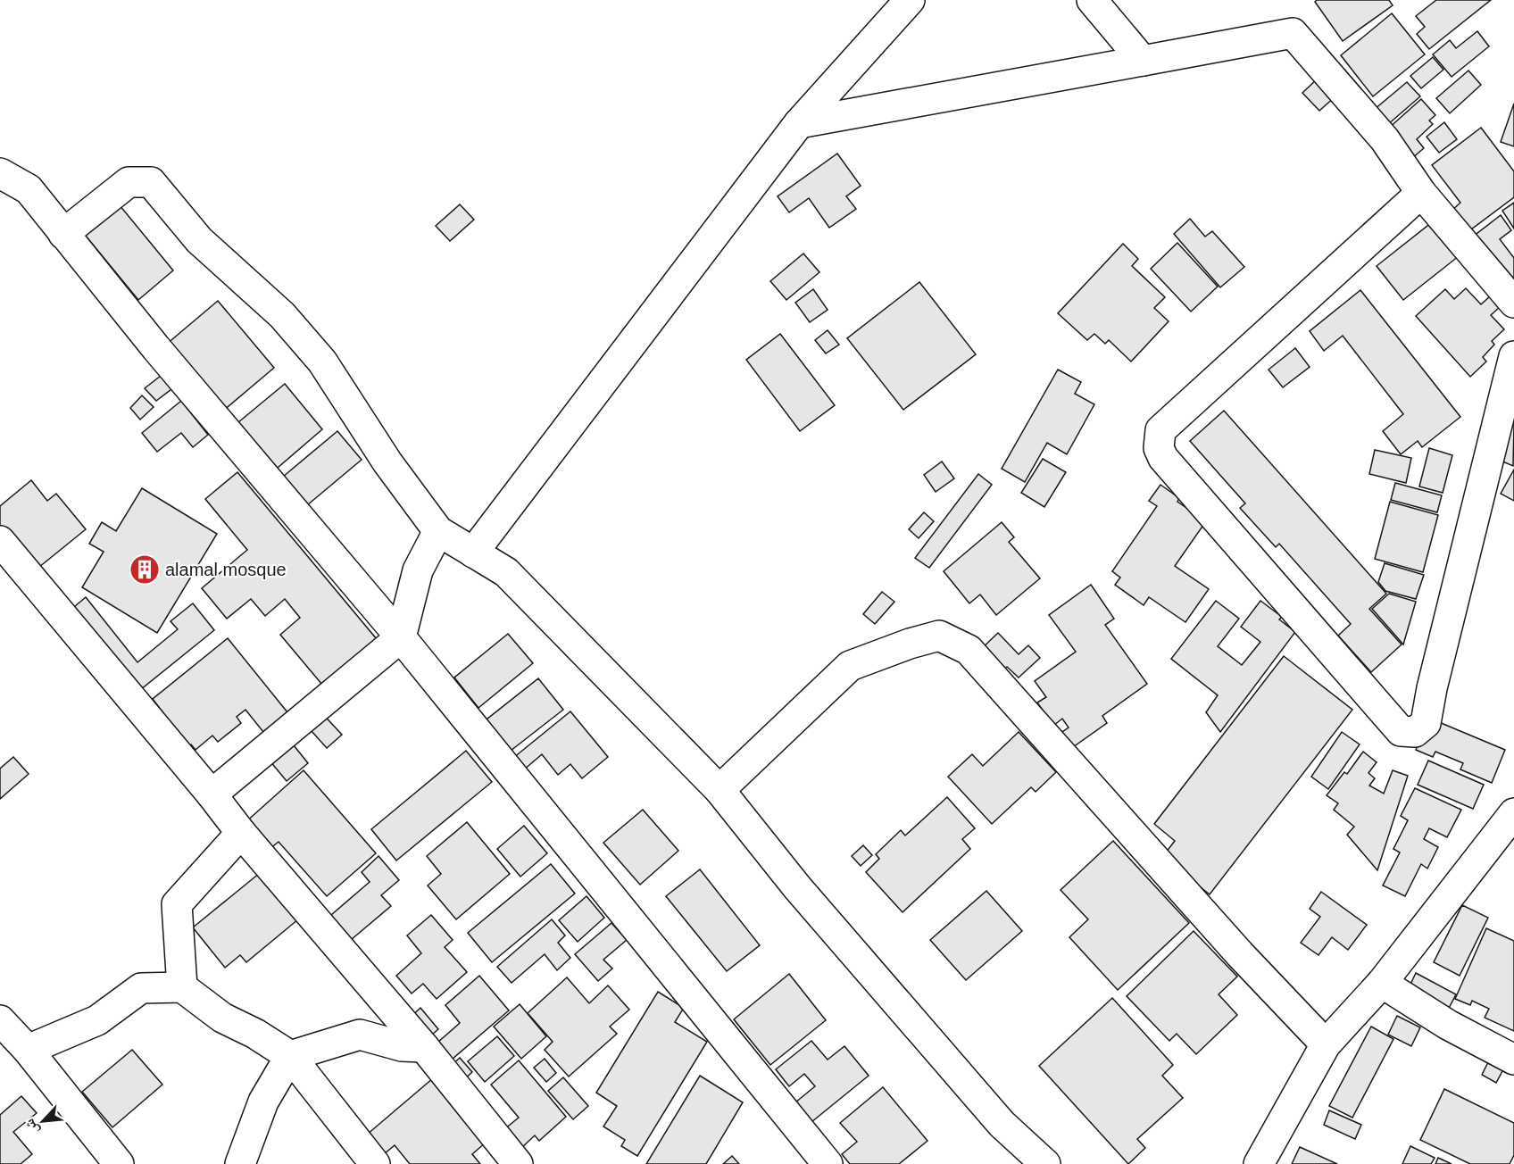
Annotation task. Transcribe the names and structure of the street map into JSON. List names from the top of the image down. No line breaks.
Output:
{"places":{"building":["alamal mosque"]},"north":"bottom left"}
